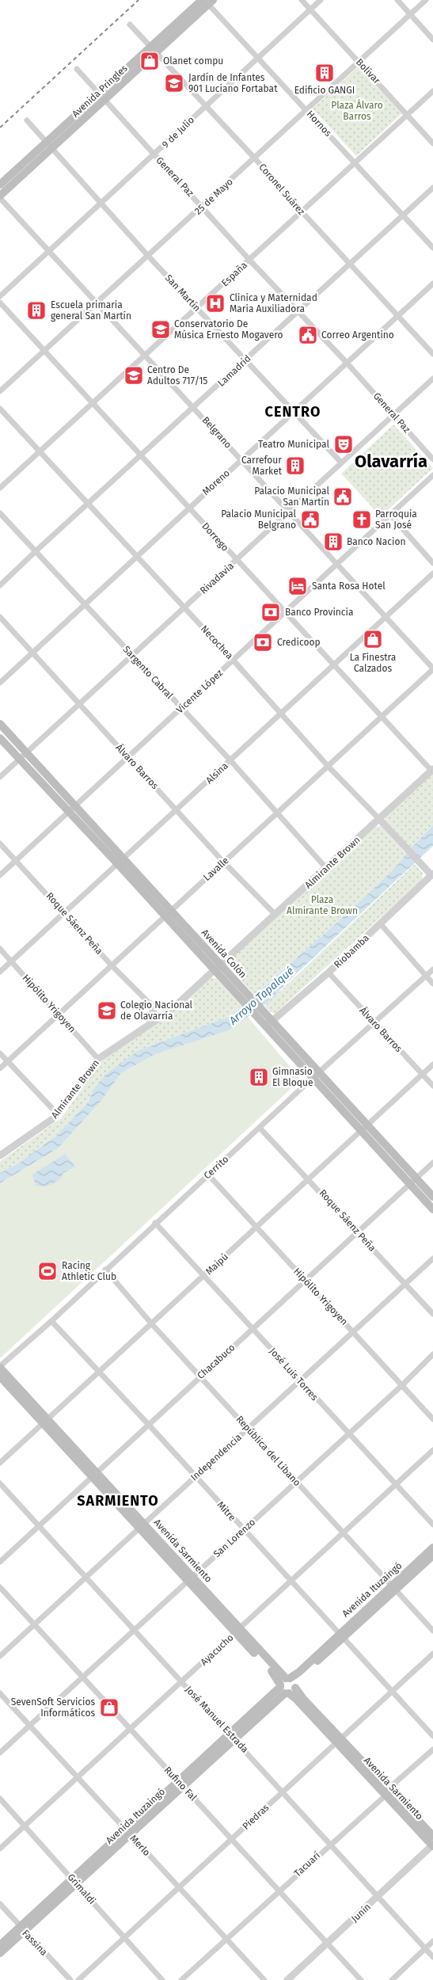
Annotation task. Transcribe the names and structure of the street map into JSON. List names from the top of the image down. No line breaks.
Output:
{"streets":{"main road":["Avenida Pringles","Avenida Colón","Avenida Sarmiento","Avenida Ituzaingó"],"street":["Bolívar","Hornos","9 de Julio","General Paz","Coronel Suárez","25 de Mayo","España","San Martín","Lamadrid","Belgrano","Moreno","Dorrego","Rivadavia","Necochea","Sargento Cabral","Vicente López","Álvaro Barros","Alsina","Almirante Brown","Lavalle","Roque Sáenz Peña","Riobamba","Hipólito Yrigoyen","Cerrito","Maipú","Chacabuco","José Luis Torres","República del Líbano","Independencia","Mitre","San Lorenzo","Ayacucho","José Manuel Estrada","Rufino Fal","Piedras","Merlo","Tacuarí","Grimaldi","Junín","Fassina"]},"crossings":[["Bolívar","9 de Julio"],["Bolívar","25 de Mayo"],["Bolívar","España"],["Avenida Pringles","Hornos"],["Avenida Pringles","General Paz"],["Avenida Pringles","Coronel Suárez"],["Avenida Pringles","San Martín"],["Avenida Pringles","Belgrano"],["Hornos","9 de Julio"],["Hornos","25 de Mayo"],["Hornos","España"],["Hornos","Lamadrid"],["9 de Julio","General Paz"],["9 de Julio","Coronel Suárez"],["9 de Julio","San Martín"],["9 de Julio","Belgrano"],["General Paz","25 de Mayo"],["General Paz","España"],["General Paz","Lamadrid"],["General Paz","Moreno"],["General Paz","Rivadavia"],["Coronel Suárez","25 de Mayo"],["Coronel Suárez","España"],["Coronel Suárez","Lamadrid"],["Coronel Suárez","Moreno"],["25 de Mayo","San Martín"],["25 de Mayo","Belgrano"],["25 de Mayo","Dorrego"],["España","San Martín"],["España","Belgrano"],["España","Dorrego"],["España","Necochea"],["San Martín","Lamadrid"],["San Martín","Moreno"],["San Martín","Rivadavia"],["Lamadrid","Belgrano"],["Lamadrid","Dorrego"],["Lamadrid","Necochea"],["Lamadrid","Sargento Cabral"],["Belgrano","Moreno"],["Belgrano","Rivadavia"],["Belgrano","Vicente López"],["Belgrano","Alsina"],["Belgrano","Lavalle"],["Moreno","Dorrego"],["Moreno","Necochea"],["Moreno","Sargento Cabral"],["Moreno","Álvaro Barros"],["Dorrego","Rivadavia"],["Dorrego","Vicente López"],["Dorrego","Alsina"],["Dorrego","Almirante Brown"],["Dorrego","Lavalle"],["Rivadavia","Necochea"],["Rivadavia","Sargento Cabral"],["Rivadavia","Álvaro Barros"],["Rivadavia","Avenida Colón"],["Necochea","Vicente López"],["Necochea","Alsina"],["Necochea","Almirante Brown"],["Necochea","Lavalle"],["Necochea","Riobamba"],["Sargento Cabral","Vicente López"],["Sargento Cabral","Alsina"],["Sargento Cabral","Almirante Brown"],["Sargento Cabral","Lavalle"],["Vicente López","Álvaro Barros"],["Vicente López","Roque Sáenz Peña"],["Vicente López","Avenida Colón"],["Álvaro Barros","Alsina"],["Álvaro Barros","Almirante Brown"],["Álvaro Barros","Lavalle"],["Álvaro Barros","Riobamba"],["Álvaro Barros","Cerrito"],["Álvaro Barros","Maipú"],["Alsina","Roque Sáenz Peña"],["Alsina","Avenida Colón"],["Alsina","Hipólito Yrigoyen"],["Almirante Brown","Avenida Colón"],["Almirante Brown","Hipólito Yrigoyen"],["Lavalle","Roque Sáenz Peña"],["Lavalle","Avenida Colón"],["Lavalle","Hipólito Yrigoyen"],["Roque Sáenz Peña","Cerrito"],["Roque Sáenz Peña","Maipú"],["Roque Sáenz Peña","Chacabuco"],["Roque Sáenz Peña","Independencia"],["Riobamba","Avenida Colón"],["Avenida Colón","Cerrito"],["Avenida Colón","Maipú"],["Avenida Colón","Chacabuco"],["Hipólito Yrigoyen","Cerrito"],["Hipólito Yrigoyen","Maipú"],["Hipólito Yrigoyen","Chacabuco"],["Hipólito Yrigoyen","Independencia"],["Hipólito Yrigoyen","San Lorenzo"],["Cerrito","José Luis Torres"],["Cerrito","República del Líbano"],["Cerrito","Mitre"],["Cerrito","Avenida Sarmiento"],["Maipú","José Luis Torres"],["Maipú","República del Líbano"],["Maipú","Mitre"],["Maipú","Avenida Sarmiento"],["Chacabuco","José Luis Torres"],["Chacabuco","República del Líbano"],["Chacabuco","Mitre"],["Chacabuco","Avenida Sarmiento"],["Chacabuco","José Manuel Estrada"],["José Luis Torres","Independencia"],["José Luis Torres","San Lorenzo"],["José Luis Torres","Ayacucho"],["República del Líbano","Independencia"],["República del Líbano","San Lorenzo"],["República del Líbano","Avenida Ituzaingó"],["República del Líbano","Ayacucho"],["Independencia","Mitre"],["Independencia","Avenida Sarmiento"],["Independencia","José Manuel Estrada"],["Independencia","Rufino Fal"],["Mitre","San Lorenzo"],["Mitre","Avenida Ituzaingó"],["Mitre","Ayacucho"],["Mitre","Piedras"],["San Lorenzo","Avenida Sarmiento"],["San Lorenzo","José Manuel Estrada"],["San Lorenzo","Rufino Fal"],["San Lorenzo","Merlo"],["Avenida Sarmiento","Avenida Ituzaingó"],["Avenida Sarmiento","Ayacucho"],["Avenida Sarmiento","Piedras"],["Avenida Sarmiento","Tacuarí"],["Avenida Sarmiento","Junín"],["Avenida Ituzaingó","José Manuel Estrada"],["Avenida Ituzaingó","Rufino Fal"],["Avenida Ituzaingó","Merlo"],["Avenida Ituzaingó","Grimaldi"],["Avenida Ituzaingó","Fassina"],["Ayacucho","José Manuel Estrada"],["Ayacucho","Rufino Fal"],["Ayacucho","Merlo"],["Ayacucho","Grimaldi"],["José Manuel Estrada","Piedras"],["José Manuel Estrada","Tacuarí"],["José Manuel Estrada","Junín"],["Rufino Fal","Piedras"],["Rufino Fal","Tacuarí"],["Rufino Fal","Junín"],["Piedras","Merlo"],["Piedras","Grimaldi"],["Merlo","Tacuarí"]],"districts":["CENTRO","Olavarría","SARMIENTO"],"water":["Arroyo Tapalqué"],"parks":["Plaza Álvaro Barros","Plaza Almirante Brown"],"places":{"shop":["Olanet compu","La Finestra Calzados","SevenSoft Servicios Informáticos"],"building":["Edificio GANGI","Escuela primaria general San Martín","Carrefour Market","Banco Nacion","Gimnasio El Bloque"],"school or university":["Jardín de Infantes 901 Luciano Fortabat","Conservatorio De Música Ernesto Mogavero","Centro De Adultos 717/15","Colegio Nacional de Olavarría"],"hospital":["Clinica y Maternidad Maria Auxiliadora"],"public building":["Correo Argentino","Palacio Municipal San Martín","Palacio Municipal Belgrano"],"theatre":["Teatro Municipal"],"church":["Parroquia San José"],"hotel":["Santa Rosa Hotel"],"bank":["Banco Provincia","Credicoop"],"sports":["Racing Athletic Club"]}}
